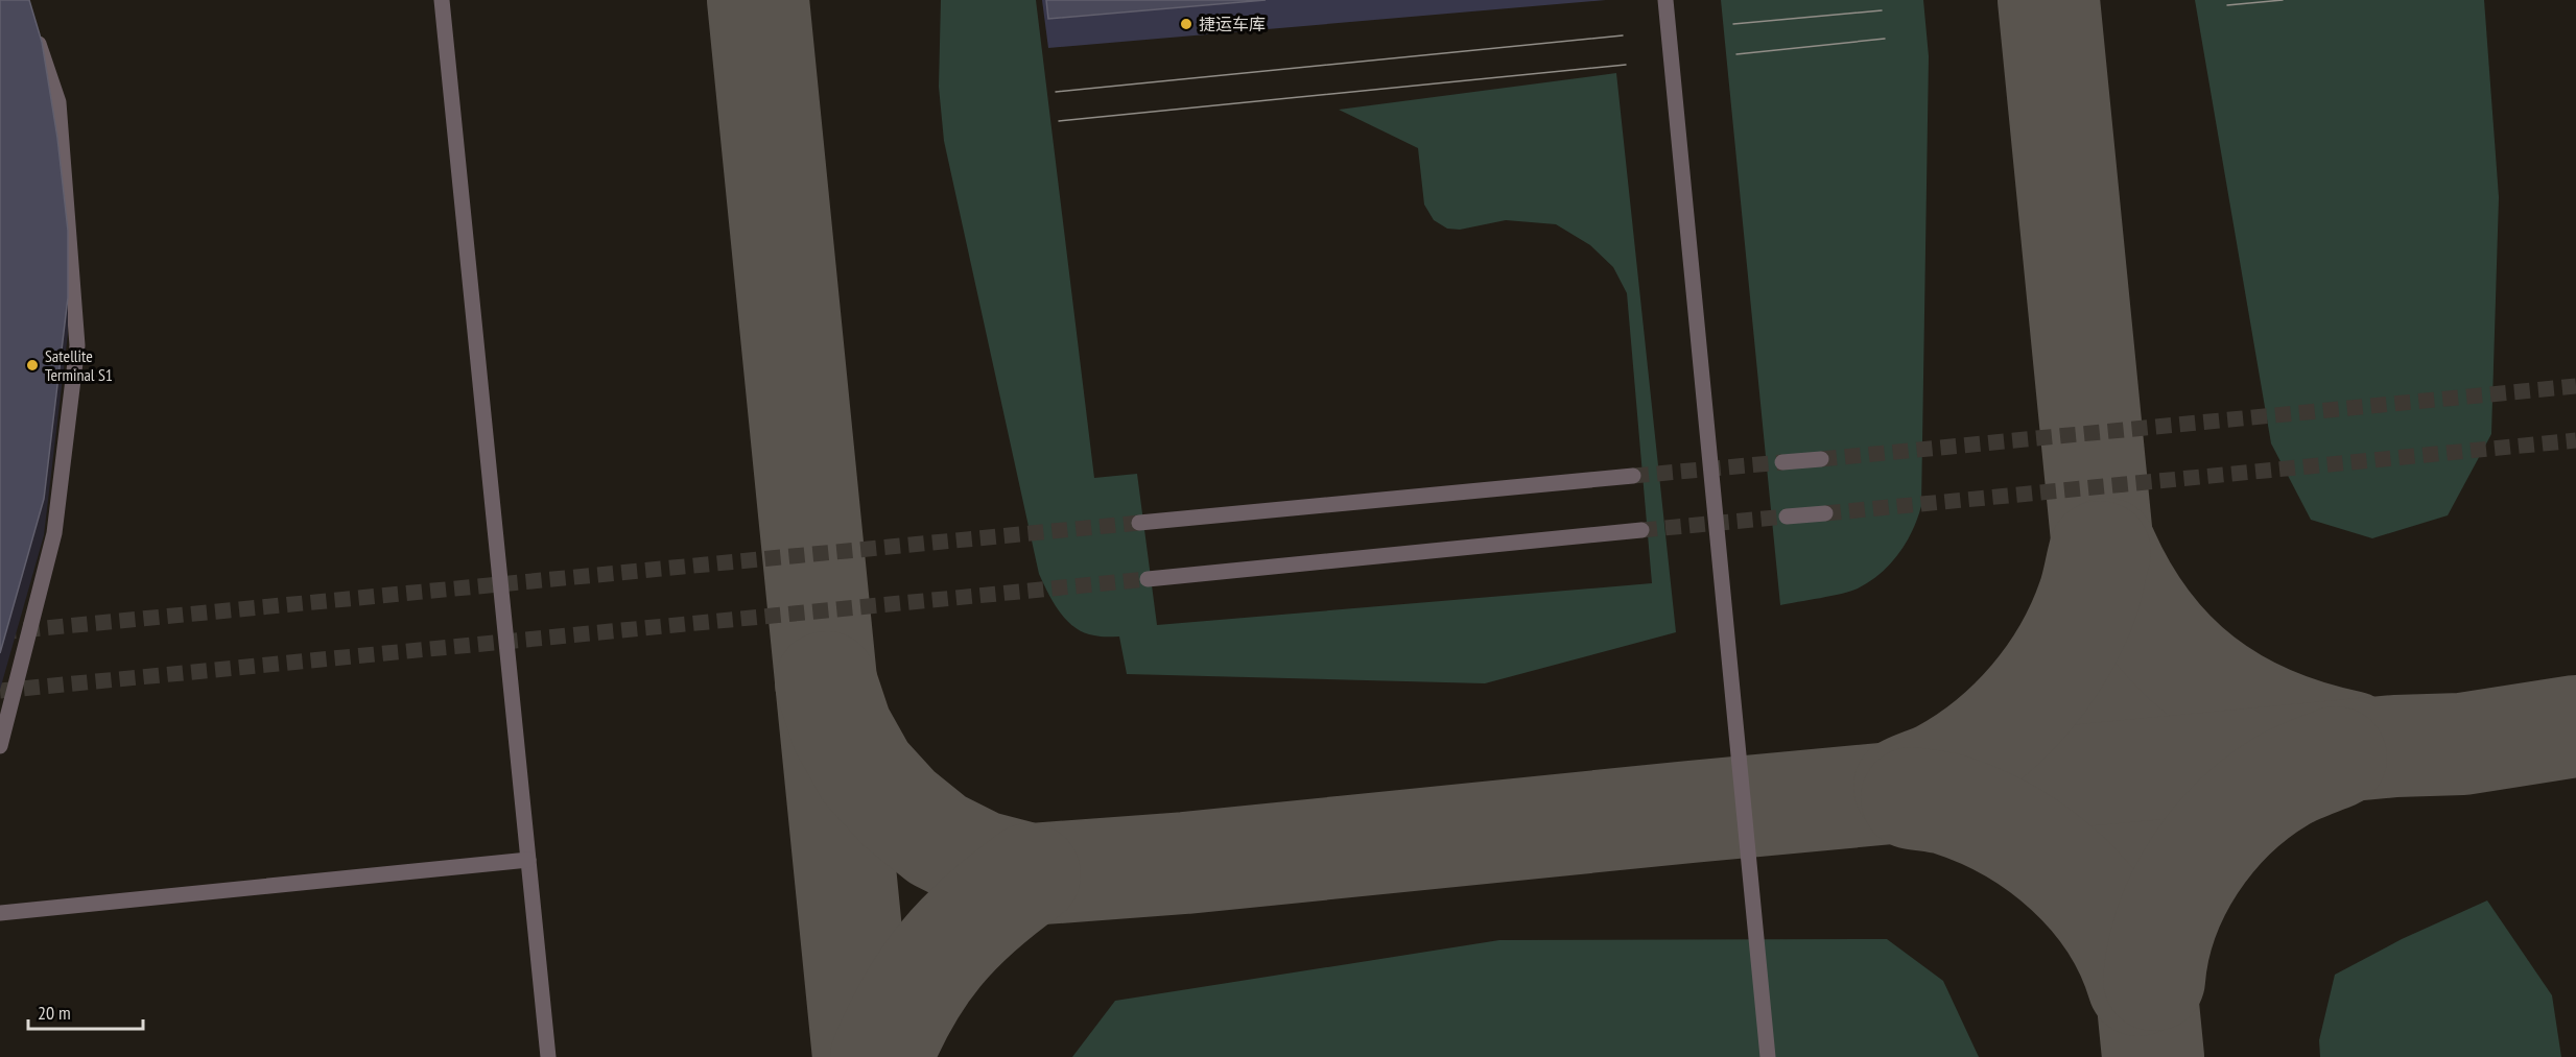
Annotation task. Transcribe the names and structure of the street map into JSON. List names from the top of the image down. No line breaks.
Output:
{"places":["捷运车库","Satellite Terminal S1"],"scale_bar":"20 m"}
